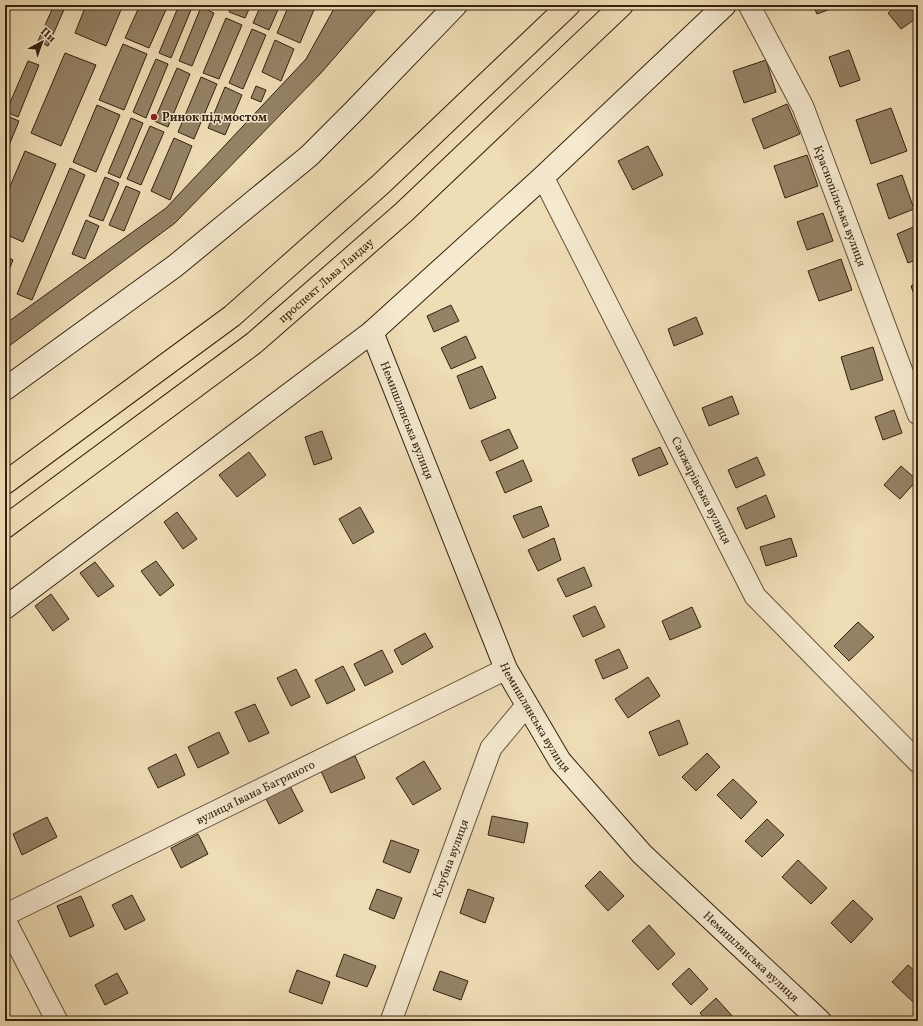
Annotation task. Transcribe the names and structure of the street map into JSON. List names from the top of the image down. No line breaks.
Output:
{"streets":{"main road":["проспект Льва Ландау"],"street":["Краснопільська вулиця","Немишлянська вулиця","Санжарівська вулиця","вулиця Івана Багряного","Клубна вулиця"]},"crossings":[["Немишлянська вулиця","вулиця Івана Багряного"],["Немишлянська вулиця","Клубна вулиця"]],"places":["Ринок під мостом"],"north":"top right"}
